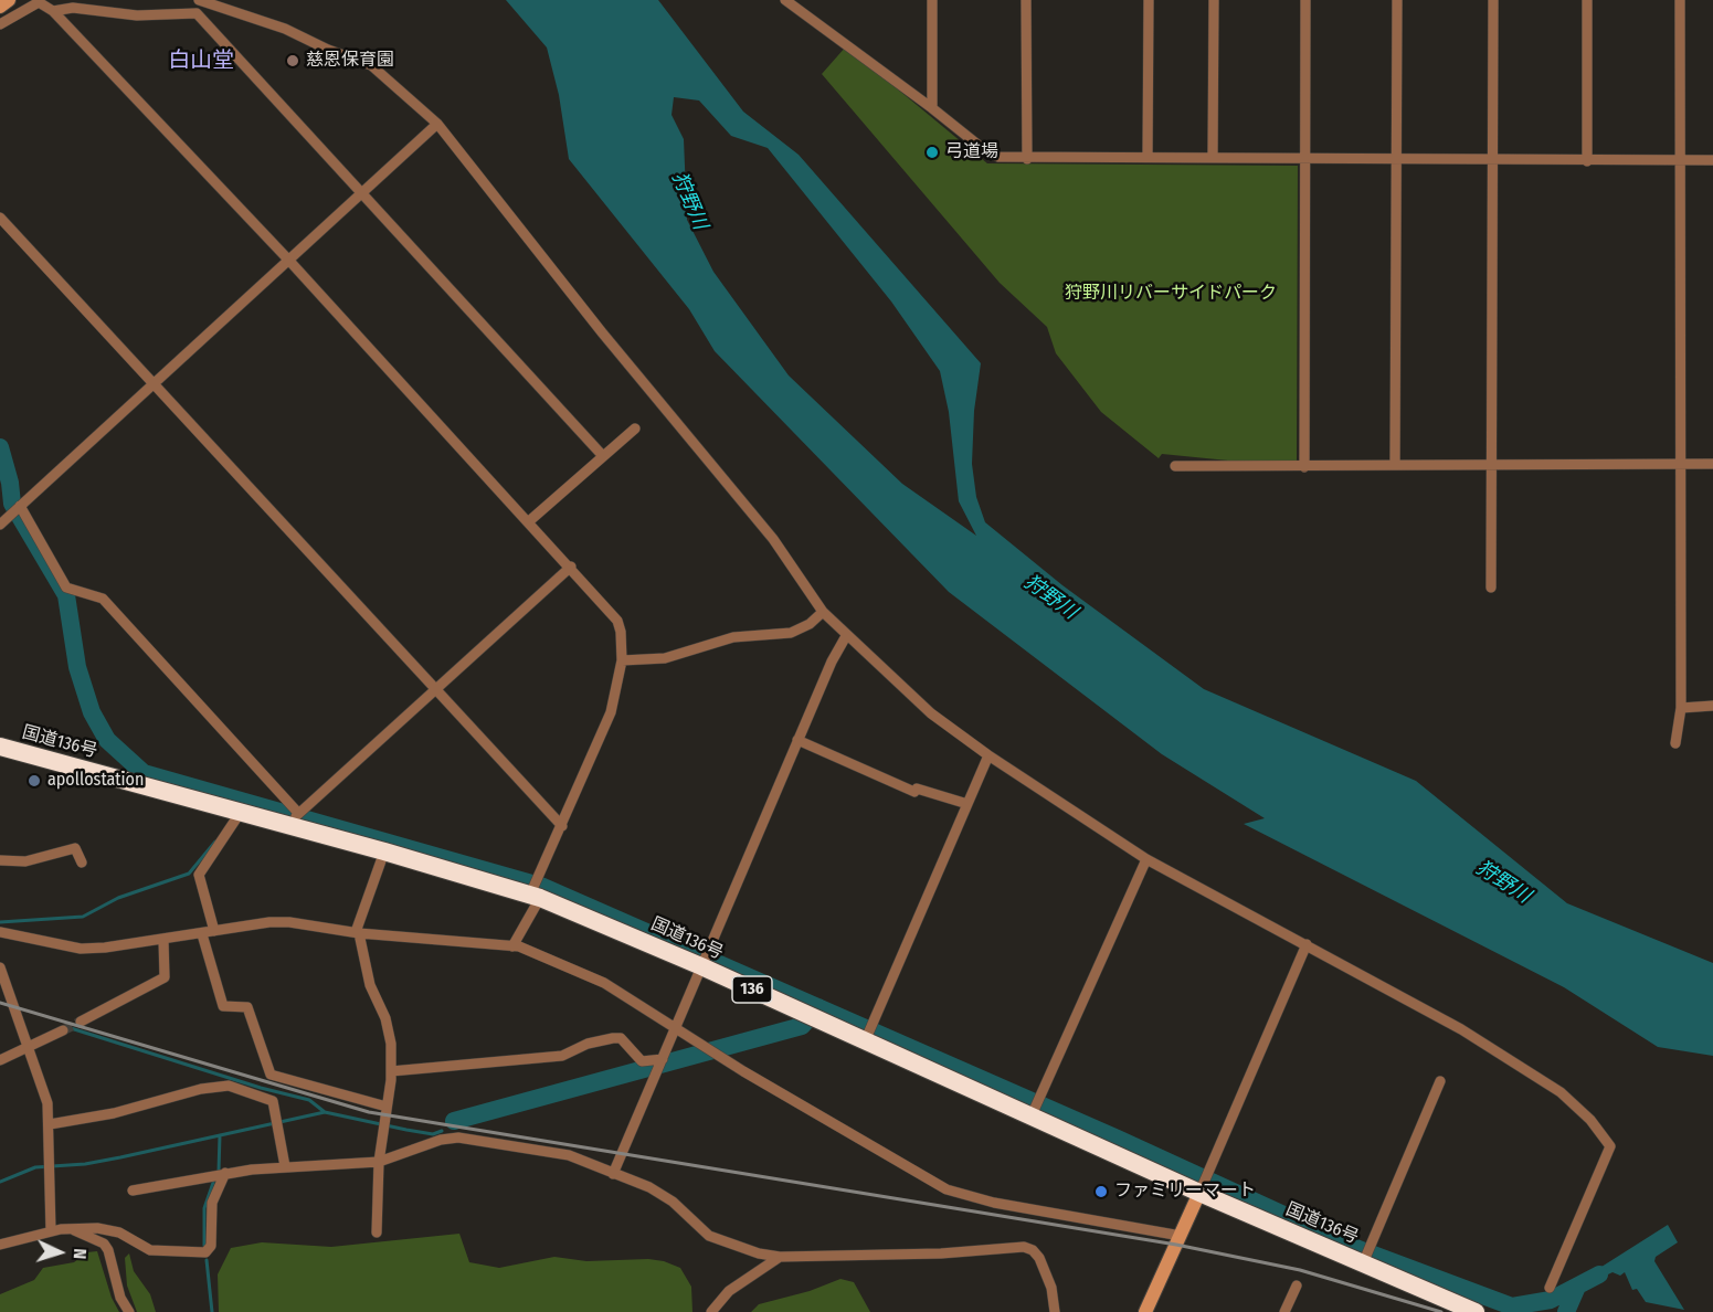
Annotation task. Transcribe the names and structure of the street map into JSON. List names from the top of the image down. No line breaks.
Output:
{"streets":{"highway":["国道136号","136"]},"districts":["白山堂"],"water":["狩野川"],"parks":["狩野川リバーサイドパーク"],"places":["慈恩保育園","弓道場","apollostation","ファミリーマート"],"north":"right"}
